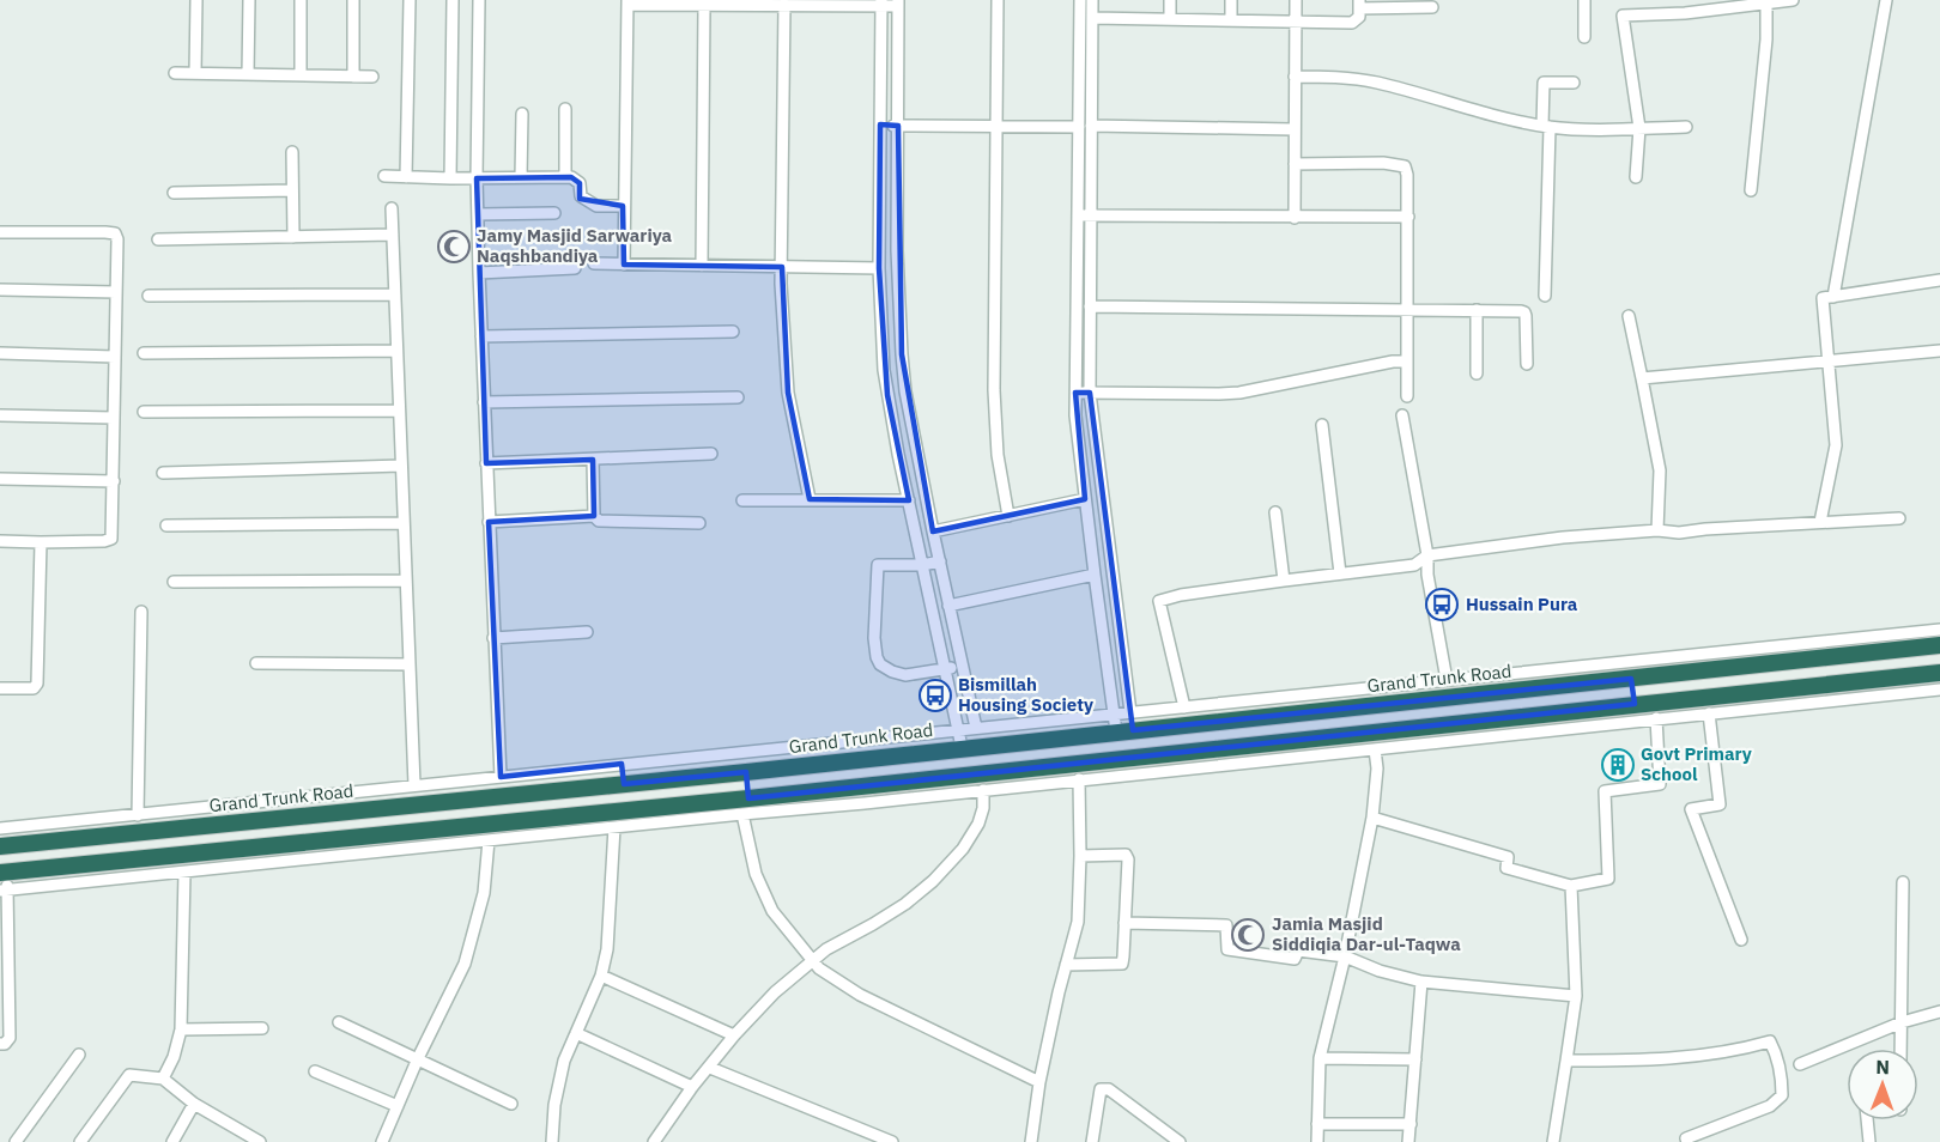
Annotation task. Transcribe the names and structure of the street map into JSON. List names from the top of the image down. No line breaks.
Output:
{"streets":{"highway":["Grand Trunk Road"]},"places":{"mosque":["Jamy Masjid Sarwariya Naqshbandiya","Jamia Masjid Siddiqia Dar-ul-Taqwa"],"bus stop":["Hussain Pura","Bismillah Housing Society"],"building":["Govt Primary School"]},"north":"top"}
